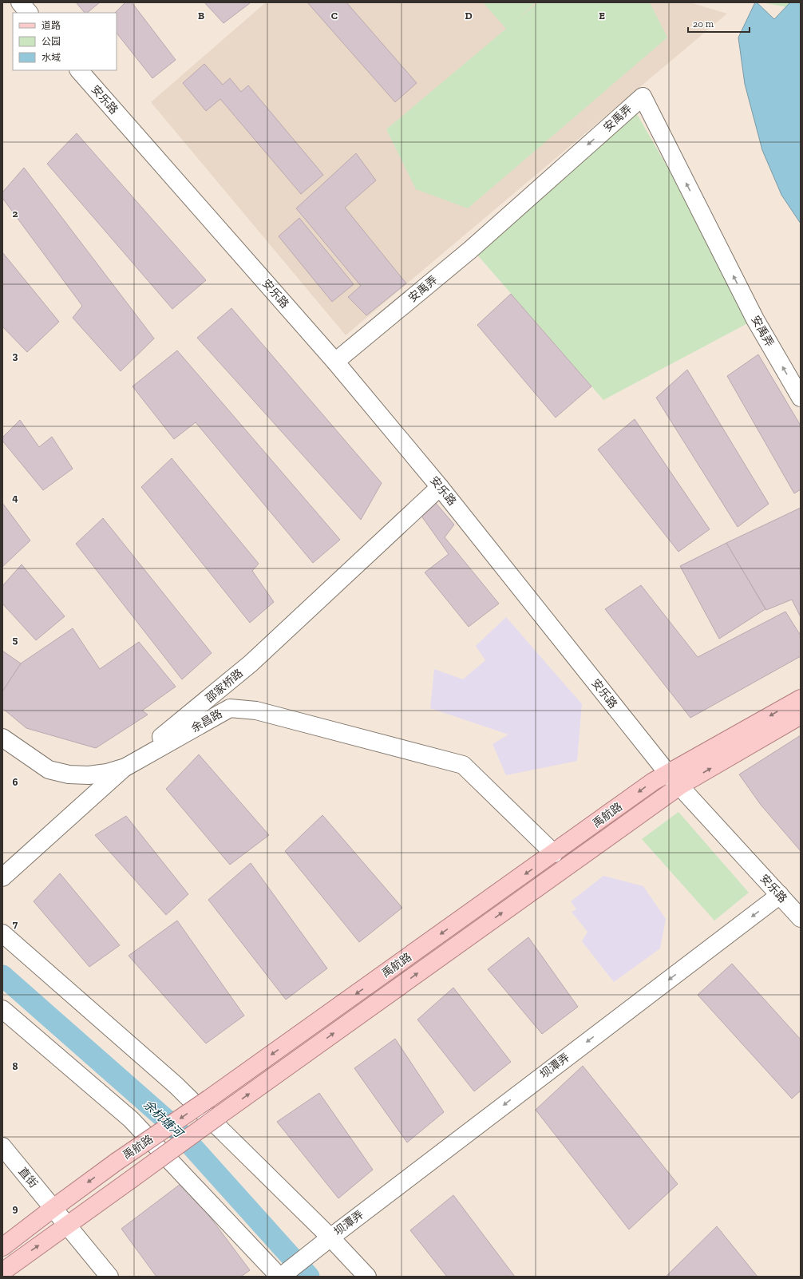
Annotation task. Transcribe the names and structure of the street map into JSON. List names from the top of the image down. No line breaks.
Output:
{"streets":{"main road":["禹航路"],"street":["安乐路","安禹弄","邵家桥路","余昌路","坝潭弄","直街"]},"crossings":[["安乐路","安禹弄"],["安乐路","邵家桥路"],["安乐路","禹航路"],["安乐路","坝潭弄"],["邵家桥路","余昌路"],["余昌路","禹航路"],["禹航路","直街"]],"one_way":["坝潭弄"],"water":["余杭塘河"],"legend":["道路","公园","水域"],"scale_bar":"20 m","grid":{"columns":["B","C","D","E"],"rows":["2","3","4","5","6","7","8","9"]}}
